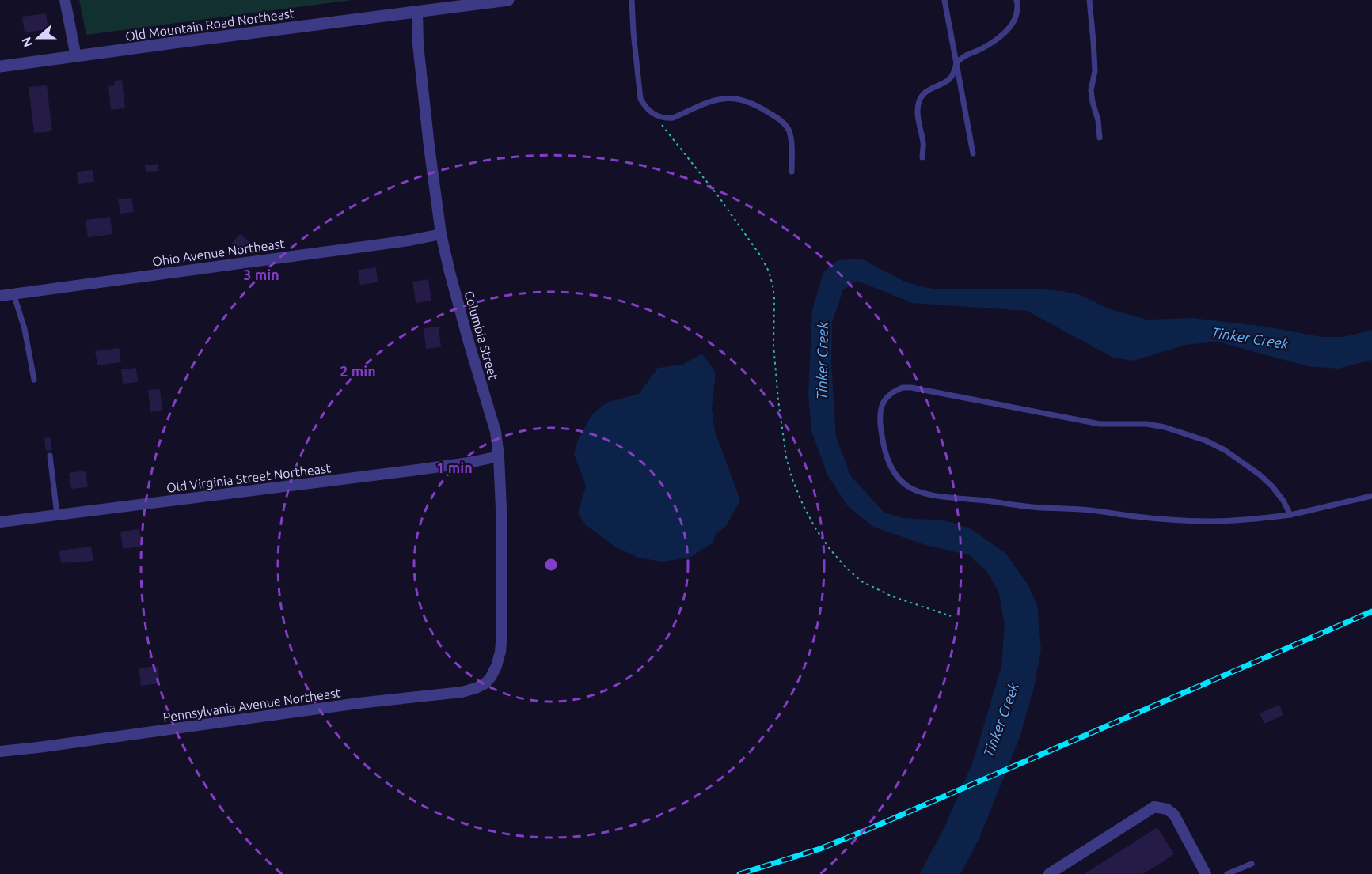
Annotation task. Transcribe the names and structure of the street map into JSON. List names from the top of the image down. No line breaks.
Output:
{"streets":{"street":["Old Mountain Road Northeast","Ohio Avenue Northeast","Columbia Street","Old Virginia Street Northeast","Pennsylvania Avenue Northeast"]},"crossings":[["Old Mountain Road Northeast","Columbia Street"],["Ohio Avenue Northeast","Columbia Street"],["Columbia Street","Old Virginia Street Northeast"],["Columbia Street","Pennsylvania Avenue Northeast"]],"water":["Tinker Creek"],"north":"left","rings":["3 min","2 min","1 min"]}
